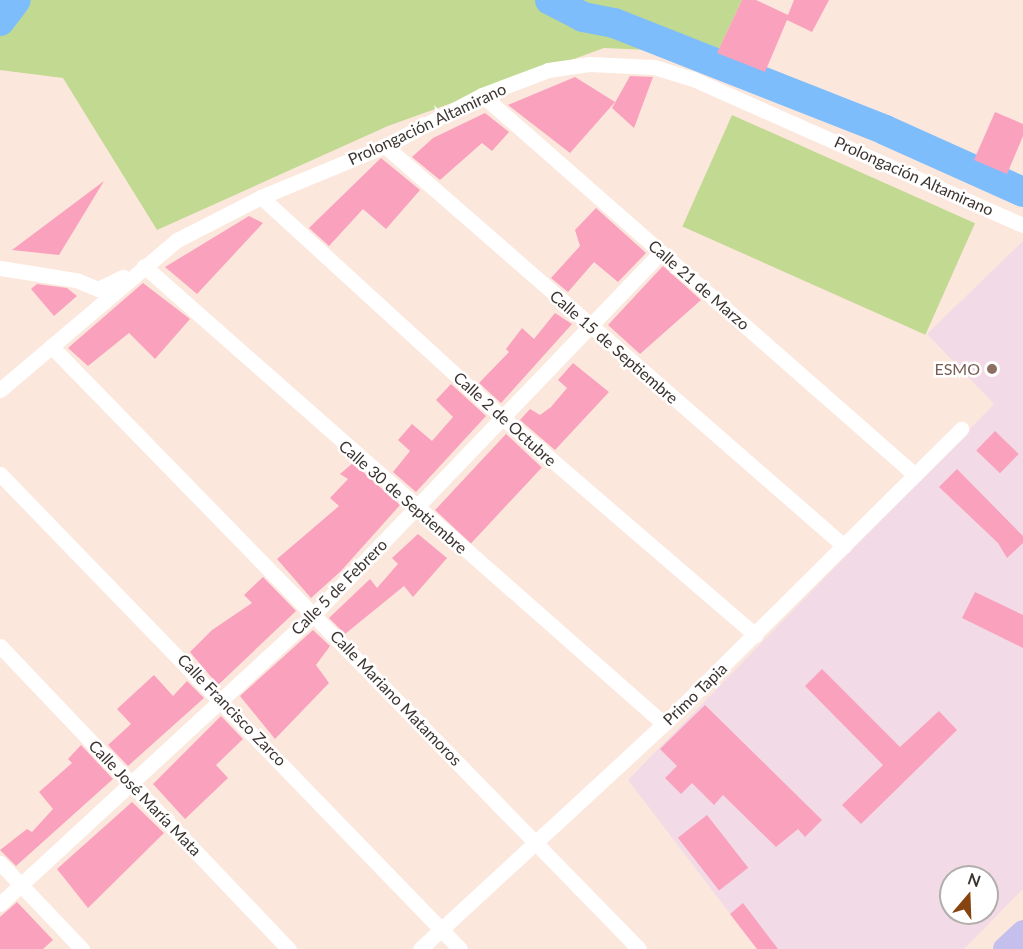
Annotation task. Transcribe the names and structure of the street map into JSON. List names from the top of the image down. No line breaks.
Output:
{"streets":{"street":["Prolongación Altamirano","Calle 21 de Marzo","Calle 15 de Septiembre","Calle 2 de Octubre","Calle 30 de Septiembre","Calle 5 de Febrero","Primo Tapia","Calle Mariano Matamoros","Calle Francisco Zarco","Calle José María Mata"]},"crossings":[["Prolongación Altamirano","Calle 21 de Marzo"],["Prolongación Altamirano","Calle 15 de Septiembre"],["Prolongación Altamirano","Calle 2 de Octubre"],["Prolongación Altamirano","Calle 30 de Septiembre"],["Calle 21 de Marzo","Calle 5 de Febrero"],["Calle 21 de Marzo","Primo Tapia"],["Calle 15 de Septiembre","Calle 5 de Febrero"],["Calle 15 de Septiembre","Primo Tapia"],["Calle 2 de Octubre","Calle 5 de Febrero"],["Calle 2 de Octubre","Primo Tapia"],["Calle 30 de Septiembre","Calle 5 de Febrero"],["Calle 30 de Septiembre","Primo Tapia"],["Calle 5 de Febrero","Calle Mariano Matamoros"],["Calle 5 de Febrero","Calle Francisco Zarco"],["Calle 5 de Febrero","Calle José María Mata"],["Primo Tapia","Calle Mariano Matamoros"],["Primo Tapia","Calle Francisco Zarco"]],"places":["ESMO"],"north":"top"}
